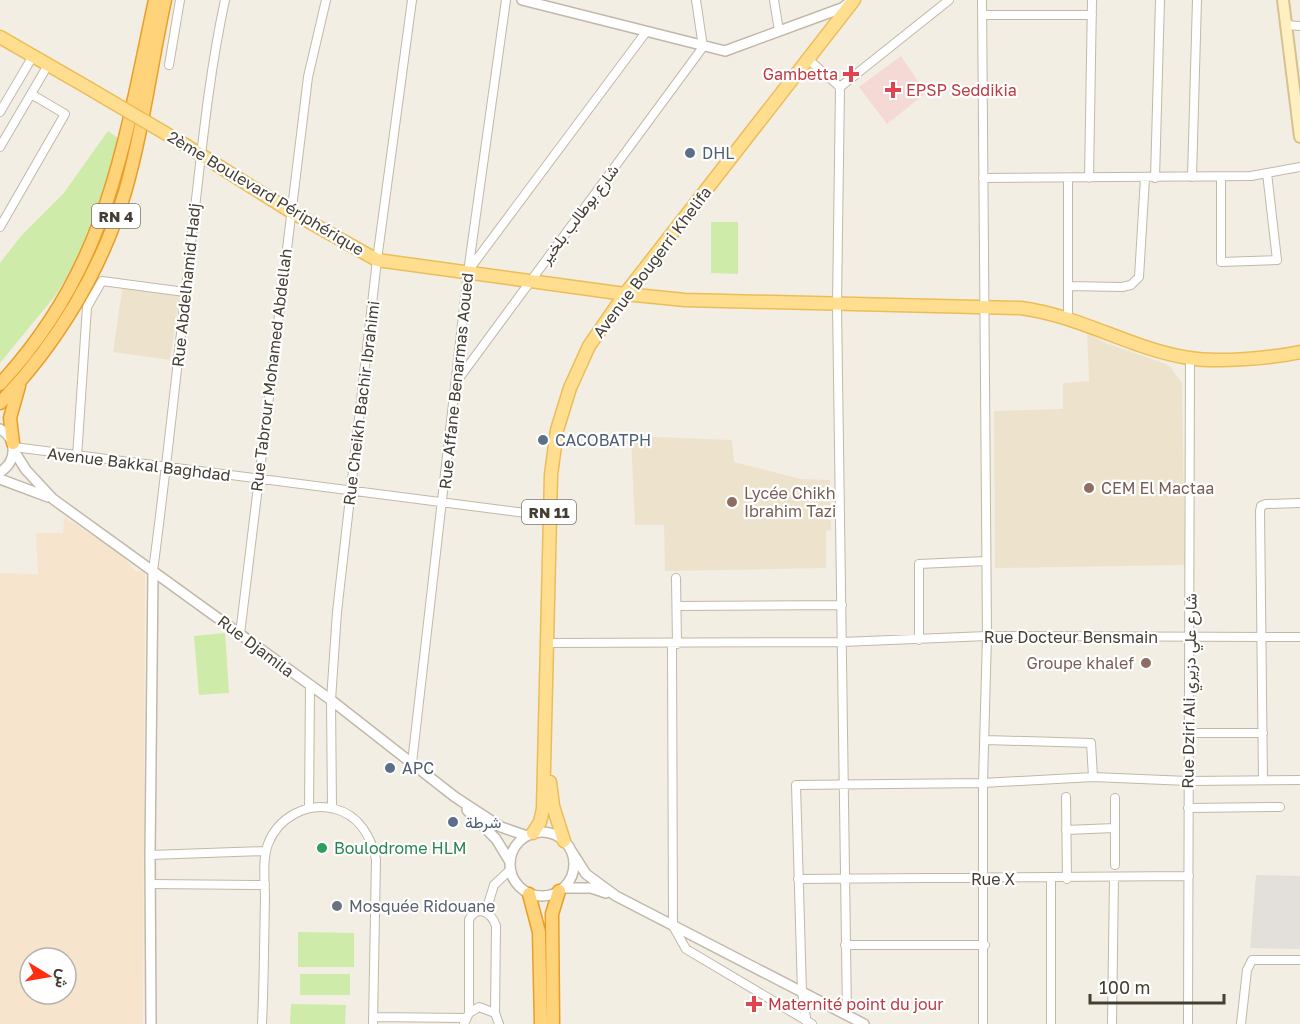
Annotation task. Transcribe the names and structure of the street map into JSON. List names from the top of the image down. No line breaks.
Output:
{"streets":{"highway":["RN 4"],"main road":["2ème Boulevard Périphérique","Avenue Bougerri Khelifa","RN 11"],"street":["شارع بوطالب بلخير","Rue Abdelhamid Hadj","Rue Tabrour Mohamed Abdellah","Rue Affane Benarmas Aoued","Rue Cheikh Bachir Ibrahimi","Avenue Bakkal Baghdad","Rue Docteur Bensmain","Rue Djamila","Rue Dziri Ali شارع علي دزيري","Rue X"]},"crossings":[["2ème Boulevard Périphérique","شارع بوطالب بلخير"],["2ème Boulevard Périphérique","Avenue Bougerri Khelifa"],["2ème Boulevard Périphérique","Rue Abdelhamid Hadj"],["2ème Boulevard Périphérique","Rue Tabrour Mohamed Abdellah"],["2ème Boulevard Périphérique","Rue Affane Benarmas Aoued"],["2ème Boulevard Périphérique","Rue Cheikh Bachir Ibrahimi"],["2ème Boulevard Périphérique","Rue Dziri Ali شارع علي دزيري"],["شارع بوطالب بلخير","Rue Affane Benarmas Aoued"],["Avenue Bougerri Khelifa","Avenue Bakkal Baghdad"],["Avenue Bougerri Khelifa","Rue Docteur Bensmain"],["Rue Abdelhamid Hadj","Avenue Bakkal Baghdad"],["Rue Abdelhamid Hadj","Rue Djamila"],["Rue Tabrour Mohamed Abdellah","Avenue Bakkal Baghdad"],["Rue Tabrour Mohamed Abdellah","Rue Djamila"],["Rue Affane Benarmas Aoued","Avenue Bakkal Baghdad"],["Rue Affane Benarmas Aoued","Rue Djamila"],["Rue Cheikh Bachir Ibrahimi","Avenue Bakkal Baghdad"],["Rue Cheikh Bachir Ibrahimi","Rue Djamila"],["Rue Docteur Bensmain","Rue Dziri Ali شارع علي دزيري"],["Rue Dziri Ali شارع علي دزيري","Rue X"]],"places":{"health":["Gambetta","EPSP Seddikia","Maternité point du jour"],"other":["DHL","CACOBATPH","CEM El Mactaa","Lycée Chikh Ibrahim Tazi","Groupe khalef","APC","شرطة","Boulodrome HLM","Mosquée Ridouane"]},"scale_bar":"100 m","north":"right"}
